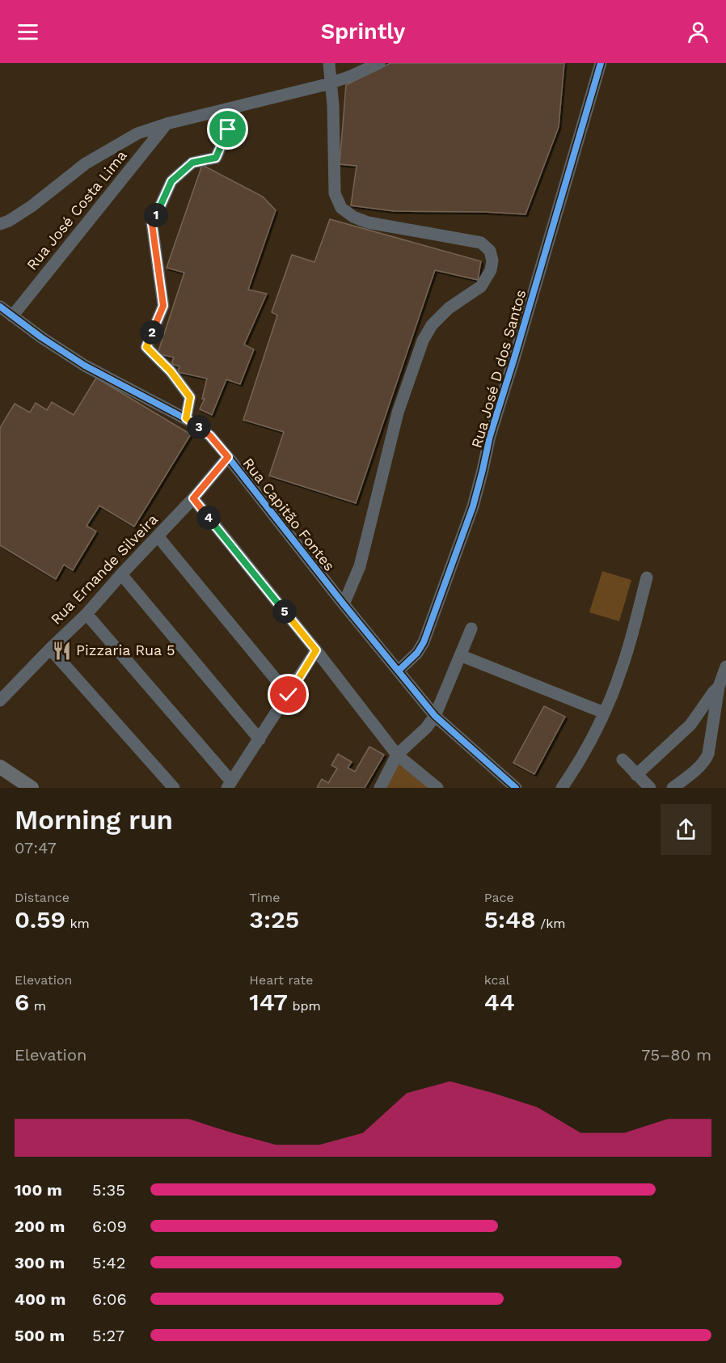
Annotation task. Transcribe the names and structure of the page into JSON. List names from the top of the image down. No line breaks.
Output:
{"streets":{"street":["Rua José Costa Lima","Rua José D dos Santos","Rua Capitão Fontes","Rua Ernande Silveira"]},"crossings":[["Rua José Costa Lima","Rua Capitão Fontes"],["Rua José D dos Santos","Rua Capitão Fontes"],["Rua Capitão Fontes","Rua Ernande Silveira"]],"places":{"restaurant":["Pizzaria Rua 5"]},"page":{"header":"Sprintly","pins":["1","2","3","4","5"],"heading":["Morning run","07:47"],"stats":[["Distance","0.59 km"],["Time","3:25"],["Pace","5:48 /km"],["Elevation","6 m"],["Heart rate","147 bpm"],["kcal","44"]],"chart":["Elevation","75–80 m"],"list":[{"name":"100 m","note":"5:35"},{"name":"200 m","note":"6:09"},{"name":"300 m","note":"5:42"},{"name":"400 m","note":"6:06"},{"name":"500 m","note":"5:27"}]}}
